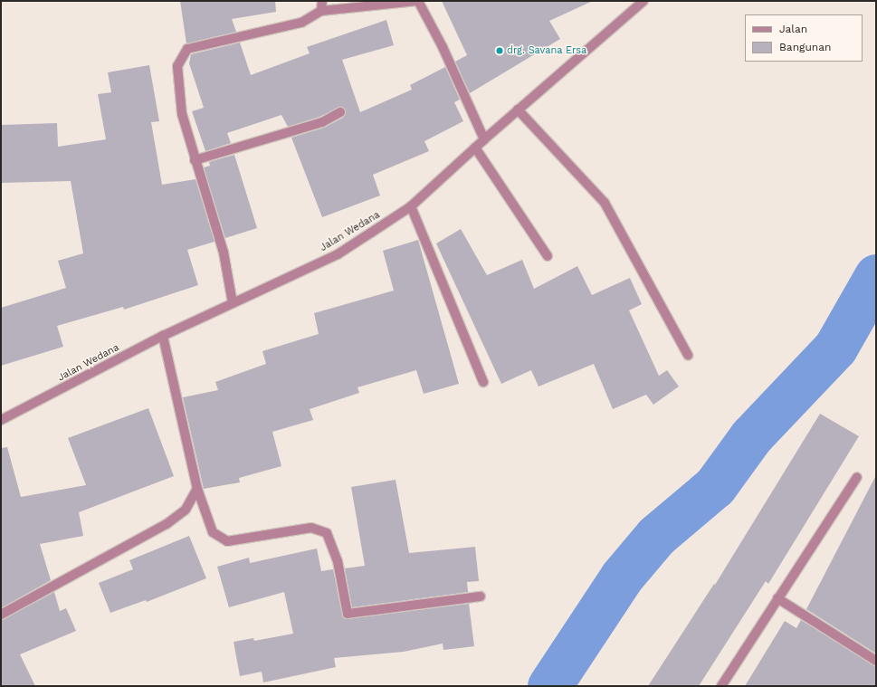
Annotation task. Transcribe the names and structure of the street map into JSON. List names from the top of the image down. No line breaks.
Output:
{"streets":{"street":["Jalan Wedana"]},"places":["drg. Savana Ersa"],"legend":["Jalan","Bangunan"]}
